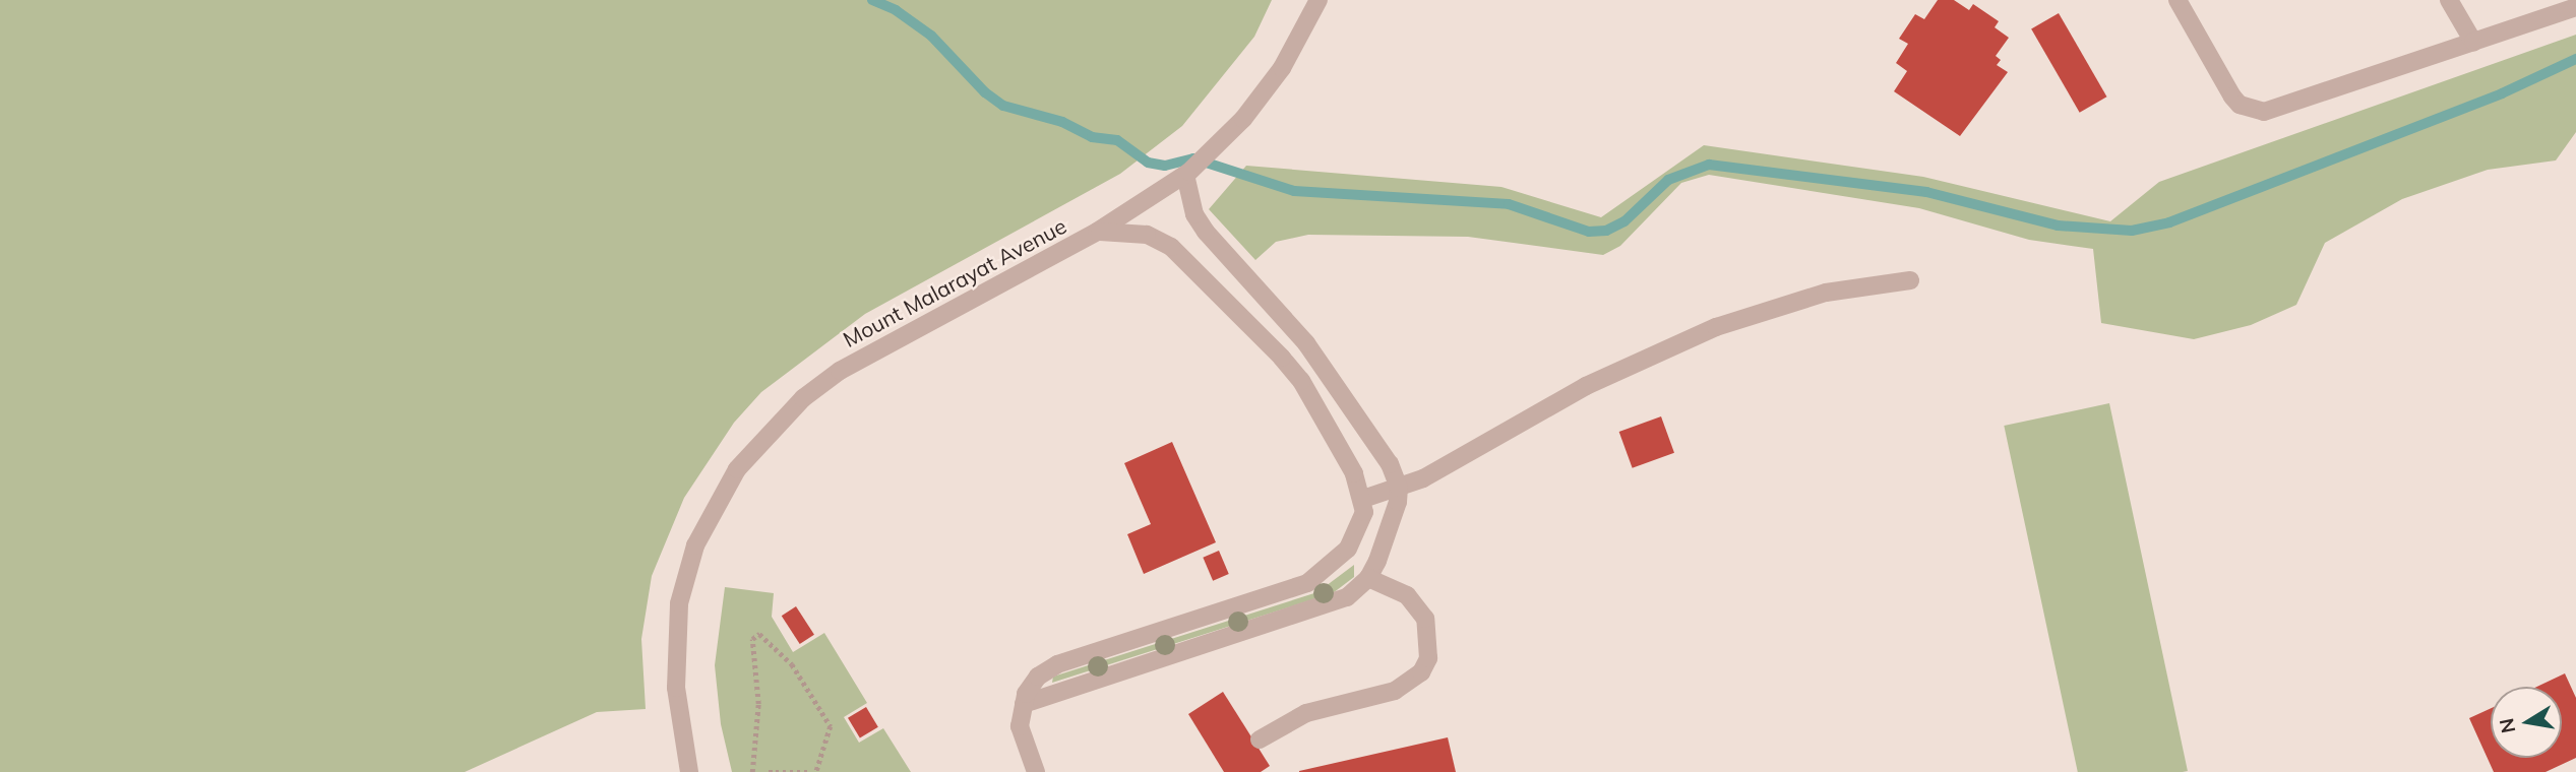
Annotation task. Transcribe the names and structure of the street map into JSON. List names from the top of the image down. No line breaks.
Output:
{"streets":{"street":["Mount Malarayat Avenue"]},"north":"left"}
